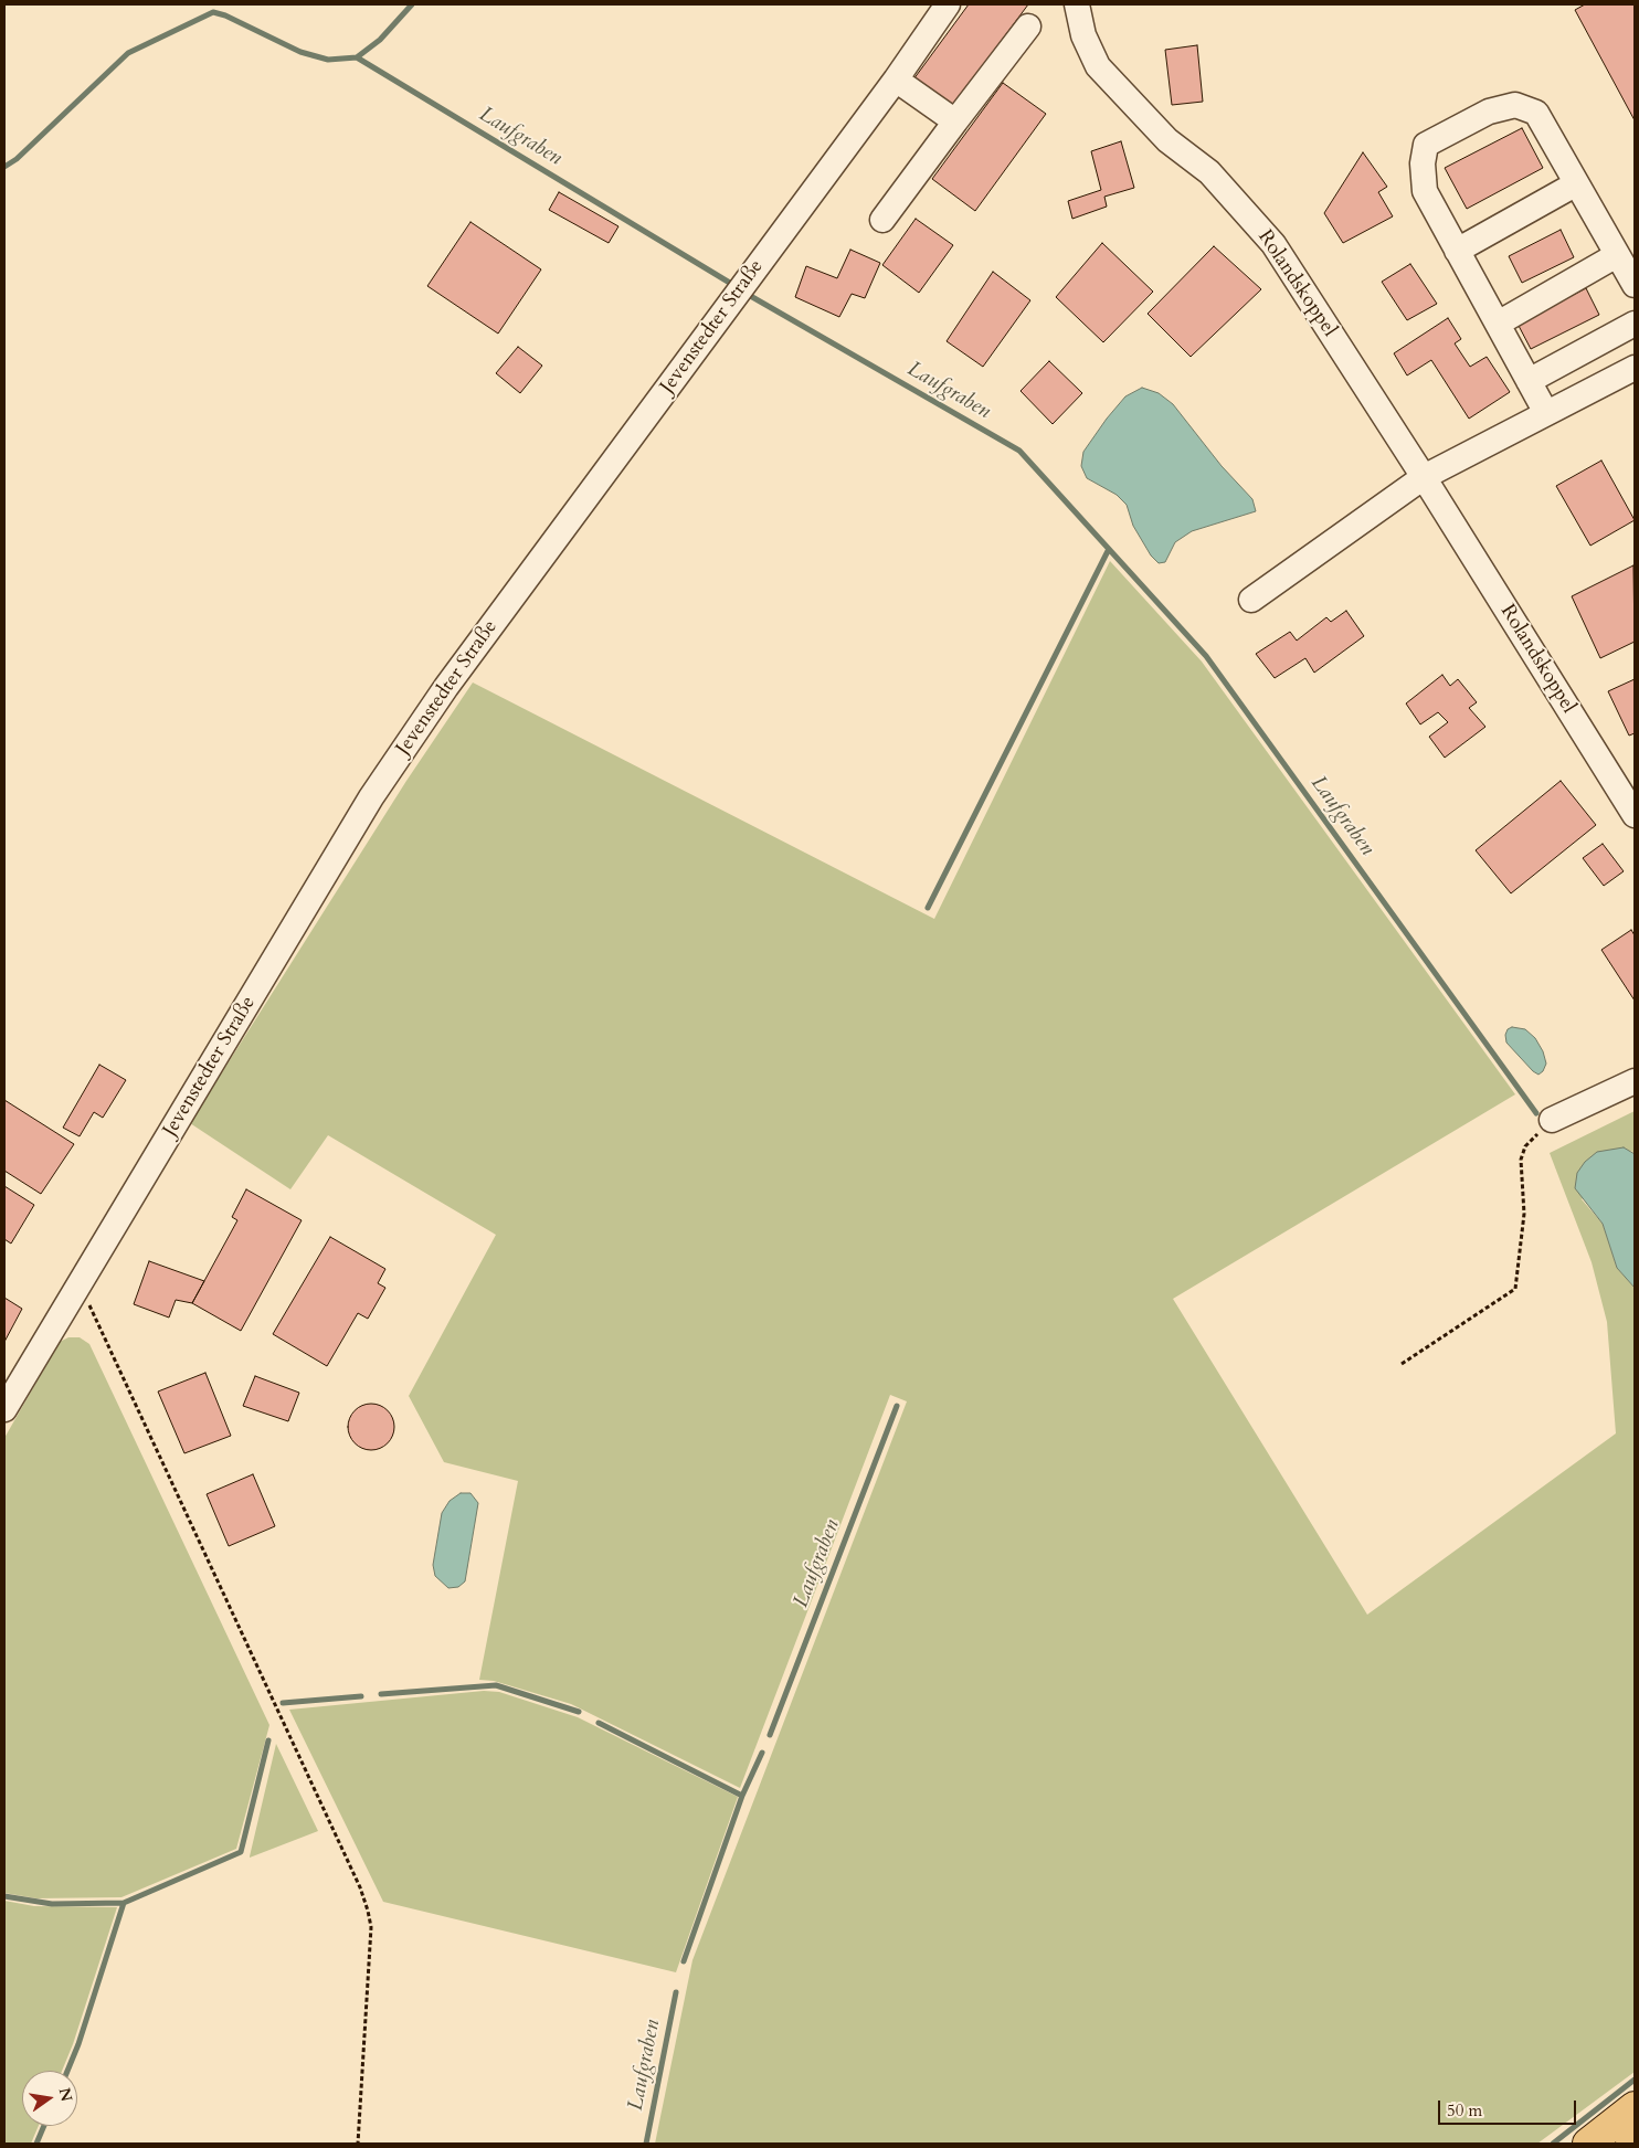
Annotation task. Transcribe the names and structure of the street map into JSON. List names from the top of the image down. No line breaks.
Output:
{"streets":{"street":["Rolandskoppel","Jevenstedter Straße"]},"water":["Laufgraben"],"scale_bar":"50 m","north":"right"}
